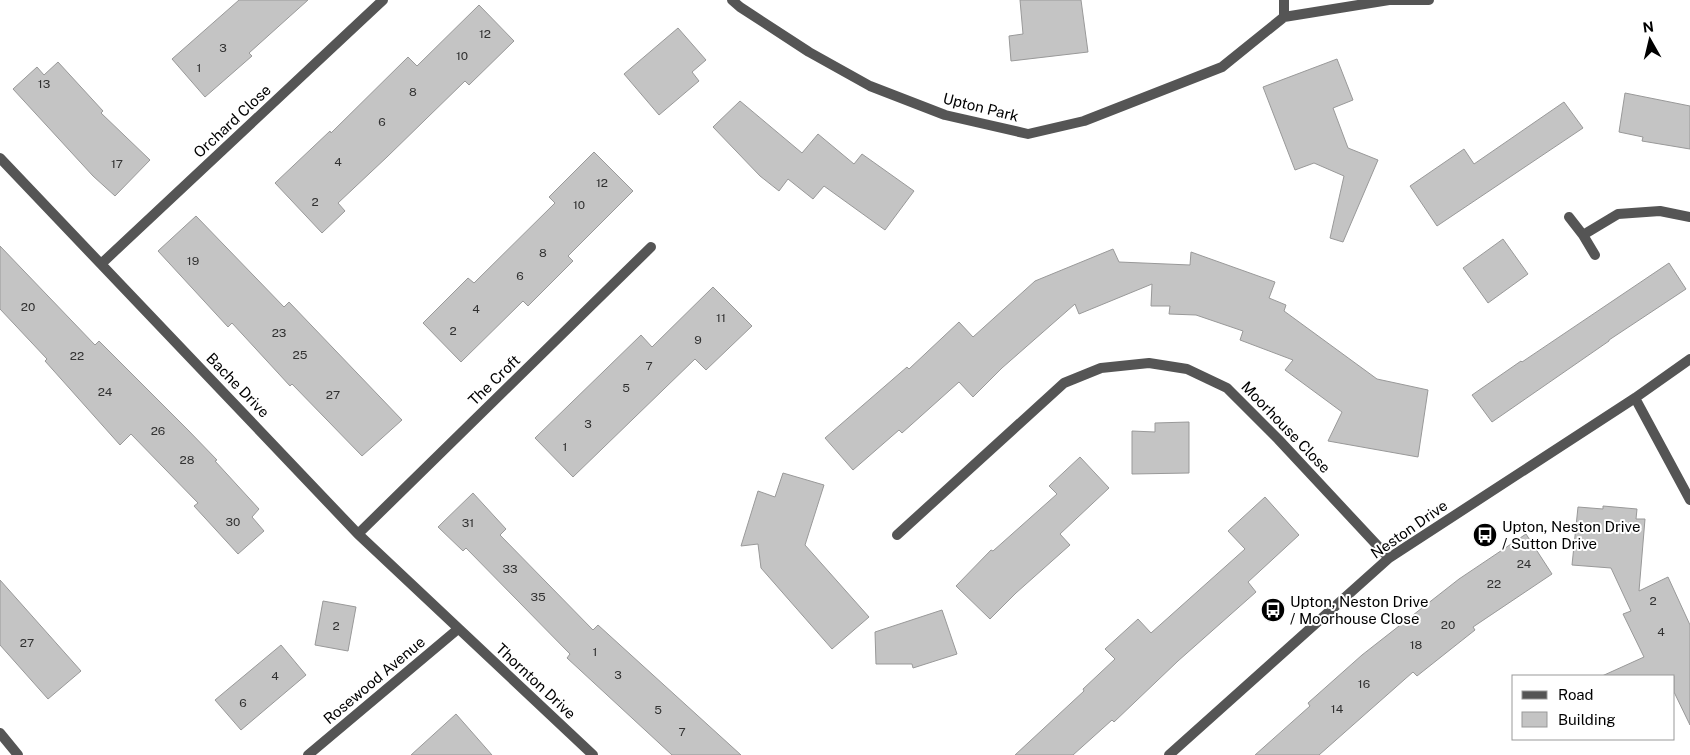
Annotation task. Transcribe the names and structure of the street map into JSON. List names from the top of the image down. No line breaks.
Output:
{"streets":{"street":["Upton Park","Orchard Close","The Croft","Bache Drive","Moorhouse Close","Neston Drive","Rosewood Avenue","Thornton Drive"]},"crossings":[["Orchard Close","Bache Drive"],["The Croft","Bache Drive"],["Bache Drive","Rosewood Avenue"],["Bache Drive","Thornton Drive"],["Moorhouse Close","Neston Drive"],["Rosewood Avenue","Thornton Drive"]],"places":{"bus stop":["Upton, Neston Drive / Sutton Drive","Upton, Neston Drive / Moorhouse Close"]},"house_numbers":["12","3","10","1","13","8","6","4","17","12","2","10","8","19","6","20","4","11","2","23","9","25","22","7","5","24","27","3","26","1","28","30","31","24","33","22","35","2","20","2","4","27","18","1","3","4","16","6","14","5","7"],"legend":["Road","Building"],"north":"top"}
